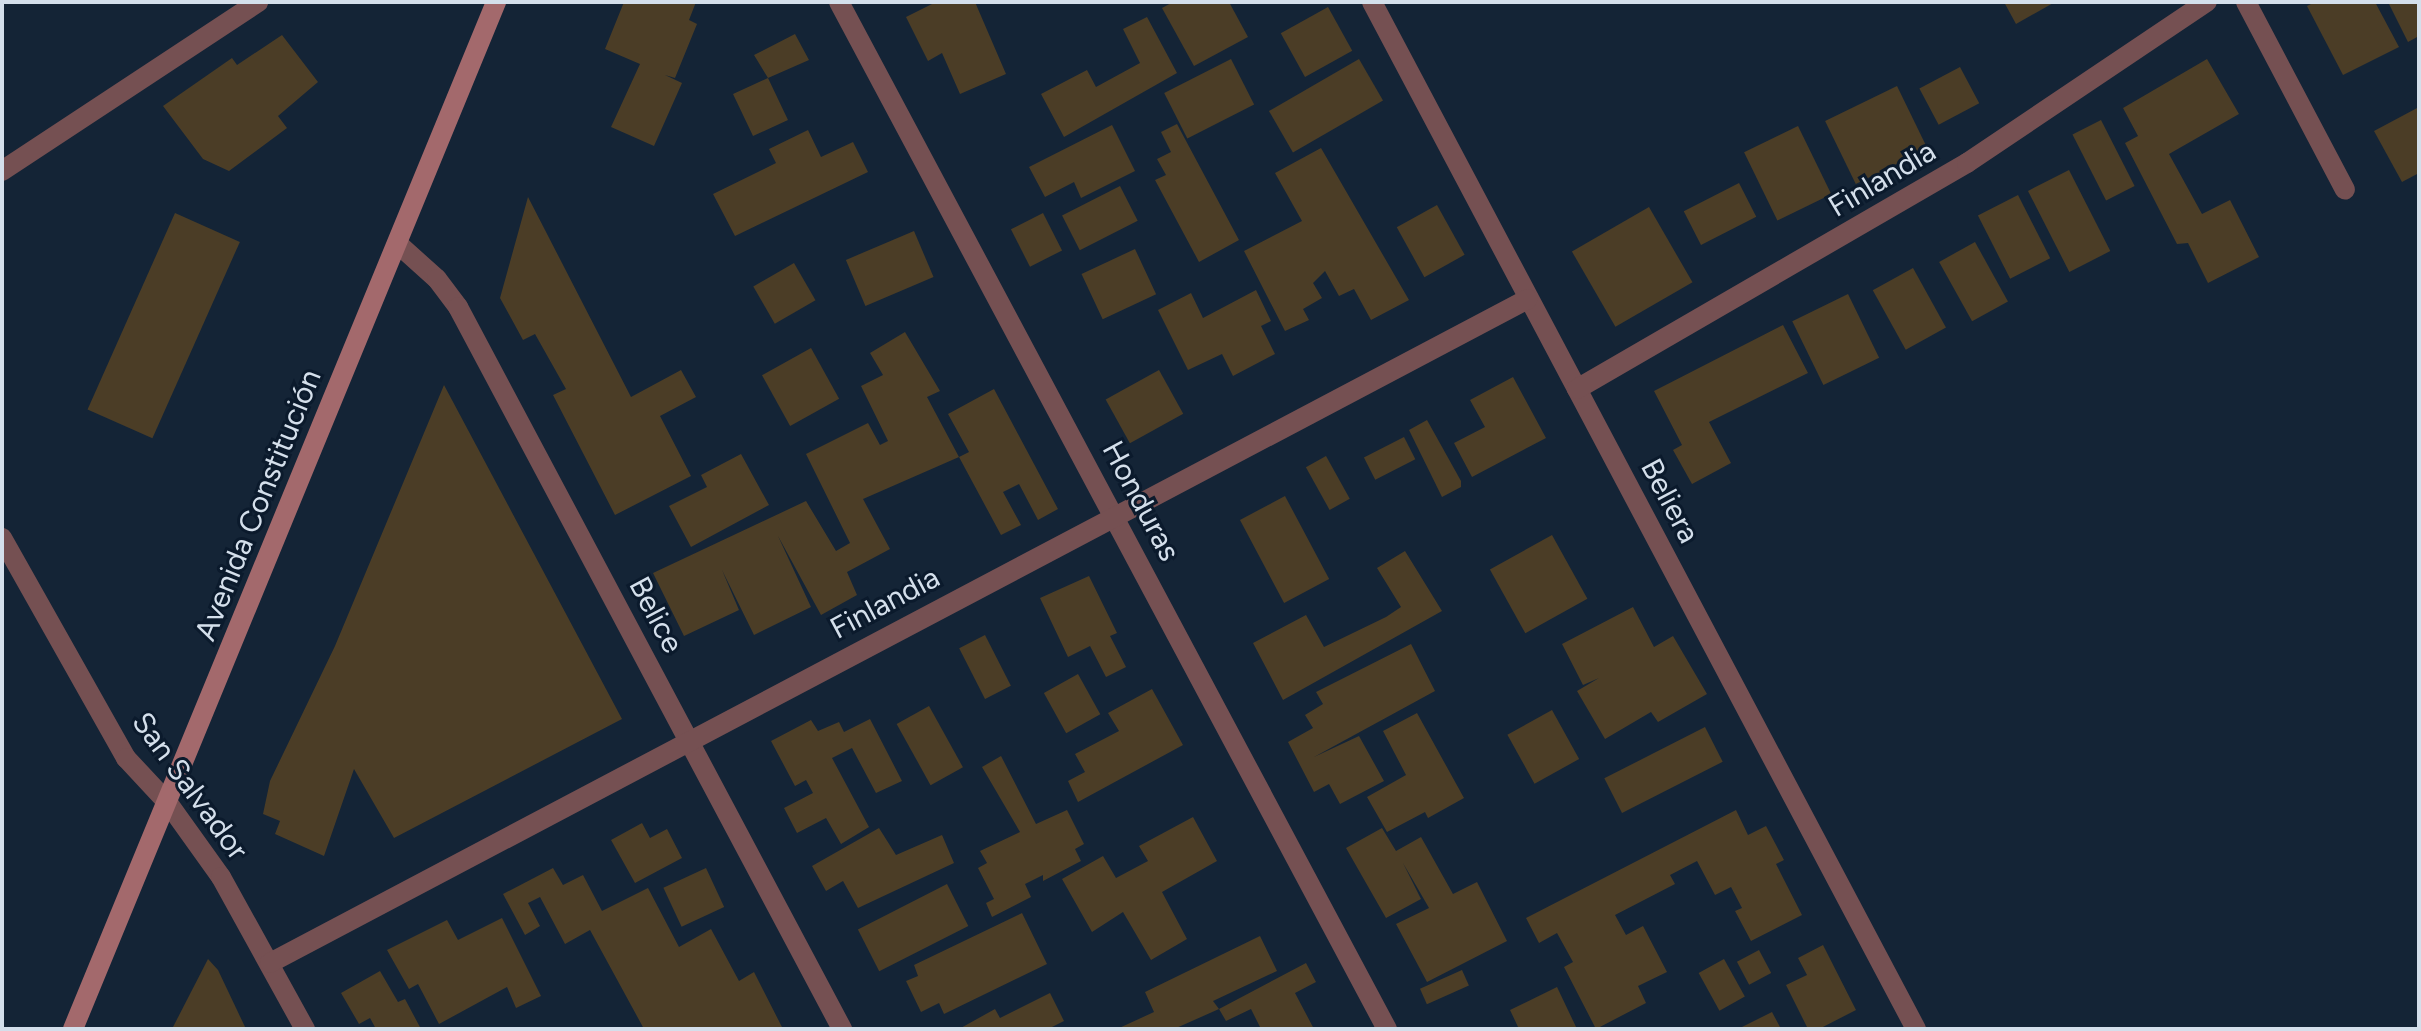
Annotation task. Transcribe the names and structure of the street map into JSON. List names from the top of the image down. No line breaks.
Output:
{"streets":{"main road":["Avenida Constitución"],"street":["Finlandia","Honduras","Beliera","Belice","San Salvador"]},"crossings":[["Finlandia","Honduras"],["Finlandia","Beliera"],["Finlandia","Belice"],["Finlandia","San Salvador"],["Avenida Constitución","Belice"],["Avenida Constitución","San Salvador"]]}
